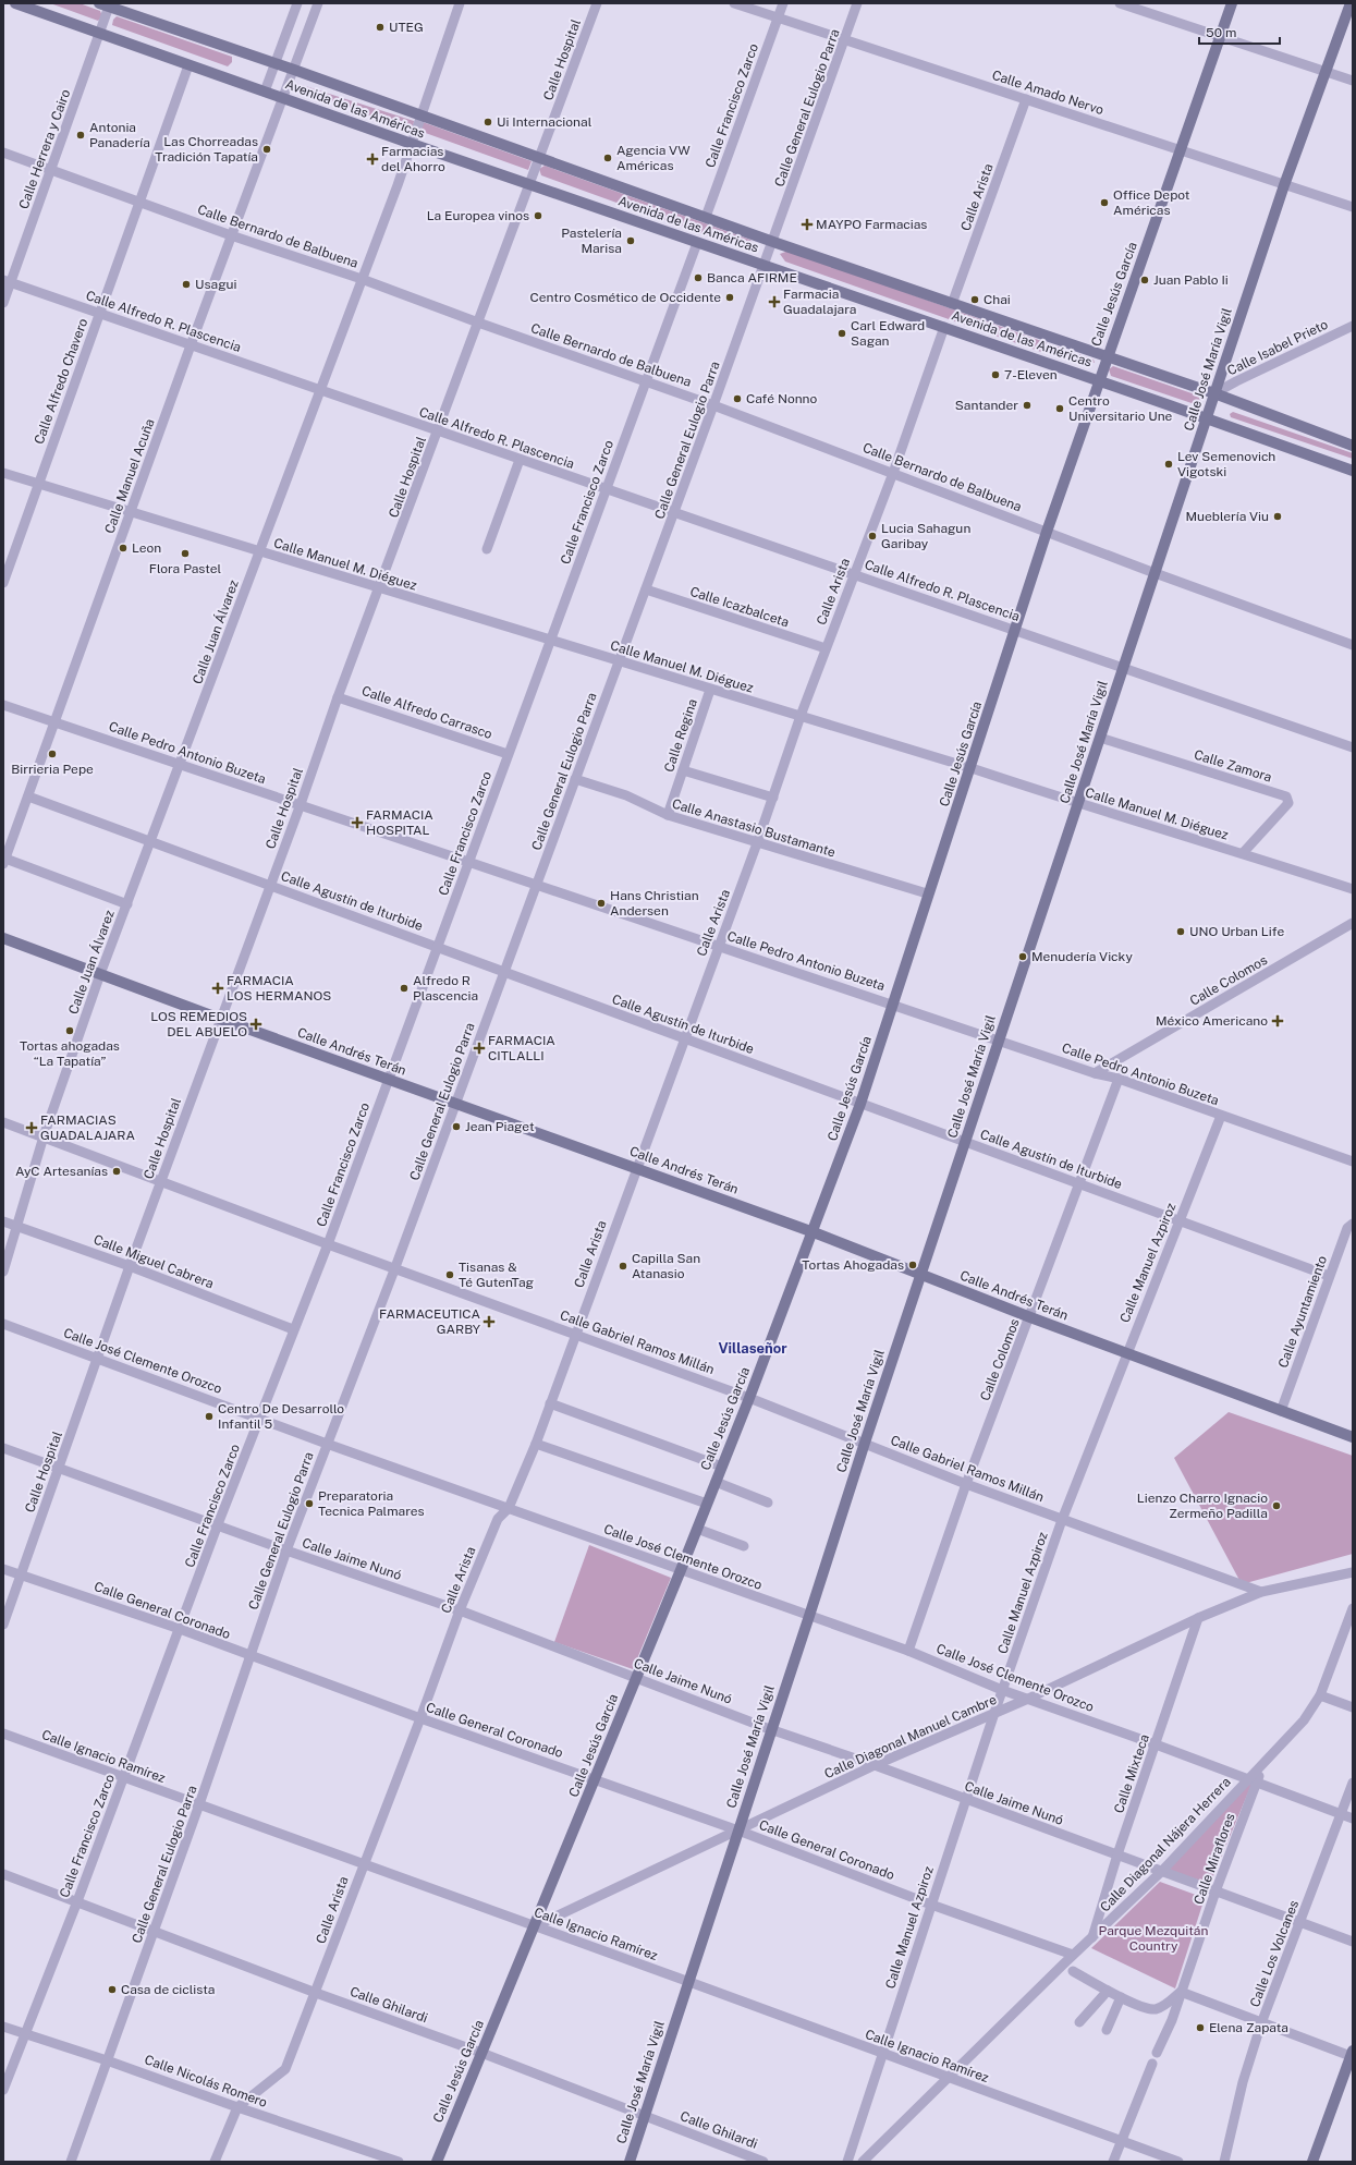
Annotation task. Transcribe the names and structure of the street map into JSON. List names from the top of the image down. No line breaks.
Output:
{"streets":{"street":["Calle Hospital","Calle Amado Nervo","Calle Francisco Zarco","Calle General Eulogio Parra","Avenida de las Américas","Calle Herrera y Cairo","Calle Arista","Calle Bernardo de Balbuena","Calle Jesús García","Calle Alfredo R. Plascencia","Calle Isabel Prieto","Calle José María Vigil","Calle Alfredo Chavero","Calle Manuel Acuña","Calle Manuel M. Diéguez","Calle Icazbalceta","Calle Juan Álvarez","Calle Alfredo Carrasco","Calle Regina","Calle Pedro Antonio Buzeta","Calle Zamora","Calle Anastasio Bustamante","Calle Agustín de Iturbide","Calle Colomos","Calle Andrés Terán","Calle Miguel Cabrera","Calle Manuel Azpiroz","Calle Ayuntamiento","Calle Gabriel Ramos Millán","Calle José Clemente Orozco","Calle Jaime Nunó","Calle General Coronado","Calle Diagonal Manuel Cambre","Calle Ignacio Ramírez","Calle Mixteca","Calle Diagonal Nájera Herrera","Calle Miraflores","Calle Los Volcanes","Calle Ghilardi","Calle Nicolás Romero"]},"crossings":[["Calle Hospital","Avenida de las Américas"],["Calle Hospital","Calle Bernardo de Balbuena"],["Calle Hospital","Calle Alfredo R. Plascencia"],["Calle Hospital","Calle Manuel M. Diéguez"],["Calle Hospital","Calle Alfredo Carrasco"],["Calle Hospital","Calle Pedro Antonio Buzeta"],["Calle Hospital","Calle Agustín de Iturbide"],["Calle Hospital","Calle Andrés Terán"],["Calle Hospital","Calle Miguel Cabrera"],["Calle Hospital","Calle Gabriel Ramos Millán"],["Calle Hospital","Calle José Clemente Orozco"],["Calle Hospital","Calle Jaime Nunó"],["Calle Hospital","Calle General Coronado"],["Calle Amado Nervo","Calle Francisco Zarco"],["Calle Amado Nervo","Calle General Eulogio Parra"],["Calle Amado Nervo","Calle Arista"],["Calle Amado Nervo","Calle Jesús García"],["Calle Amado Nervo","Calle José María Vigil"],["Calle Francisco Zarco","Avenida de las Américas"],["Calle Francisco Zarco","Calle Bernardo de Balbuena"],["Calle Francisco Zarco","Calle Alfredo R. Plascencia"],["Calle Francisco Zarco","Calle Manuel M. Diéguez"],["Calle Francisco Zarco","Calle Alfredo Carrasco"],["Calle Francisco Zarco","Calle Pedro Antonio Buzeta"],["Calle Francisco Zarco","Calle Agustín de Iturbide"],["Calle Francisco Zarco","Calle Andrés Terán"],["Calle Francisco Zarco","Calle Miguel Cabrera"],["Calle Francisco Zarco","Calle Gabriel Ramos Millán"],["Calle Francisco Zarco","Calle José Clemente Orozco"],["Calle Francisco Zarco","Calle Jaime Nunó"],["Calle Francisco Zarco","Calle General Coronado"],["Calle Francisco Zarco","Calle Ignacio Ramírez"],["Calle Francisco Zarco","Calle Ghilardi"],["Calle Francisco Zarco","Calle Nicolás Romero"],["Calle General Eulogio Parra","Avenida de las Américas"],["Calle General Eulogio Parra","Calle Bernardo de Balbuena"],["Calle General Eulogio Parra","Calle Alfredo R. Plascencia"],["Calle General Eulogio Parra","Calle Manuel M. Diéguez"],["Calle General Eulogio Parra","Calle Icazbalceta"],["Calle General Eulogio Parra","Calle Pedro Antonio Buzeta"],["Calle General Eulogio Parra","Calle Anastasio Bustamante"],["Calle General Eulogio Parra","Calle Agustín de Iturbide"],["Calle General Eulogio Parra","Calle Andrés Terán"],["Calle General Eulogio Parra","Calle Gabriel Ramos Millán"],["Calle General Eulogio Parra","Calle José Clemente Orozco"],["Calle General Eulogio Parra","Calle Jaime Nunó"],["Calle General Eulogio Parra","Calle General Coronado"],["Calle General Eulogio Parra","Calle Ignacio Ramírez"],["Calle General Eulogio Parra","Calle Ghilardi"],["Calle General Eulogio Parra","Calle Nicolás Romero"],["Avenida de las Américas","Calle Herrera y Cairo"],["Avenida de las Américas","Calle Arista"],["Avenida de las Américas","Calle Jesús García"],["Avenida de las Américas","Calle Isabel Prieto"],["Avenida de las Américas","Calle José María Vigil"],["Avenida de las Américas","Calle Alfredo Chavero"],["Avenida de las Américas","Calle Manuel Acuña"],["Avenida de las Américas","Calle Juan Álvarez"],["Calle Herrera y Cairo","Calle Bernardo de Balbuena"],["Calle Herrera y Cairo","Calle Alfredo R. Plascencia"],["Calle Arista","Calle Bernardo de Balbuena"],["Calle Arista","Calle Alfredo R. Plascencia"],["Calle Arista","Calle Manuel M. Diéguez"],["Calle Arista","Calle Icazbalceta"],["Calle Arista","Calle Pedro Antonio Buzeta"],["Calle Arista","Calle Anastasio Bustamante"],["Calle Arista","Calle Agustín de Iturbide"],["Calle Arista","Calle Andrés Terán"],["Calle Arista","Calle Gabriel Ramos Millán"],["Calle Arista","Calle José Clemente Orozco"],["Calle Arista","Calle Jaime Nunó"],["Calle Arista","Calle General Coronado"],["Calle Arista","Calle Ignacio Ramírez"],["Calle Arista","Calle Ghilardi"],["Calle Arista","Calle Nicolás Romero"],["Calle Bernardo de Balbuena","Calle Jesús García"],["Calle Bernardo de Balbuena","Calle José María Vigil"],["Calle Bernardo de Balbuena","Calle Alfredo Chavero"],["Calle Bernardo de Balbuena","Calle Manuel Acuña"],["Calle Bernardo de Balbuena","Calle Juan Álvarez"],["Calle Jesús García","Calle Alfredo R. Plascencia"],["Calle Jesús García","Calle Manuel M. Diéguez"],["Calle Jesús García","Calle Pedro Antonio Buzeta"],["Calle Jesús García","Calle Anastasio Bustamante"],["Calle Jesús García","Calle Agustín de Iturbide"],["Calle Jesús García","Calle Andrés Terán"],["Calle Jesús García","Calle Gabriel Ramos Millán"],["Calle Jesús García","Calle José Clemente Orozco"],["Calle Jesús García","Calle Jaime Nunó"],["Calle Jesús García","Calle General Coronado"],["Calle Jesús García","Calle Diagonal Manuel Cambre"],["Calle Jesús García","Calle Ignacio Ramírez"],["Calle Jesús García","Calle Ghilardi"],["Calle Alfredo R. Plascencia","Calle José María Vigil"],["Calle Alfredo R. Plascencia","Calle Alfredo Chavero"],["Calle Alfredo R. Plascencia","Calle Manuel Acuña"],["Calle Alfredo R. Plascencia","Calle Juan Álvarez"],["Calle Isabel Prieto","Calle José María Vigil"],["Calle José María Vigil","Calle Manuel M. Diéguez"],["Calle José María Vigil","Calle Pedro Antonio Buzeta"],["Calle José María Vigil","Calle Zamora"],["Calle José María Vigil","Calle Agustín de Iturbide"],["Calle José María Vigil","Calle Andrés Terán"],["Calle José María Vigil","Calle Gabriel Ramos Millán"],["Calle José María Vigil","Calle José Clemente Orozco"],["Calle José María Vigil","Calle Jaime Nunó"],["Calle José María Vigil","Calle General Coronado"],["Calle José María Vigil","Calle Diagonal Manuel Cambre"],["Calle José María Vigil","Calle Ignacio Ramírez"],["Calle José María Vigil","Calle Ghilardi"],["Calle Alfredo Chavero","Calle Manuel M. Diéguez"],["Calle Manuel Acuña","Calle Manuel M. Diéguez"],["Calle Manuel Acuña","Calle Pedro Antonio Buzeta"],["Calle Manuel Acuña","Calle Agustín de Iturbide"],["Calle Manuel M. Diéguez","Calle Juan Álvarez"],["Calle Manuel M. Diéguez","Calle Regina"],["Calle Manuel M. Diéguez","Calle Zamora"],["Calle Juan Álvarez","Calle Pedro Antonio Buzeta"],["Calle Juan Álvarez","Calle Agustín de Iturbide"],["Calle Juan Álvarez","Calle Andrés Terán"],["Calle Juan Álvarez","Calle Miguel Cabrera"],["Calle Juan Álvarez","Calle Gabriel Ramos Millán"],["Calle Regina","Calle Anastasio Bustamante"],["Calle Pedro Antonio Buzeta","Calle Colomos"],["Calle Pedro Antonio Buzeta","Calle Manuel Azpiroz"],["Calle Agustín de Iturbide","Calle Colomos"],["Calle Agustín de Iturbide","Calle Manuel Azpiroz"],["Calle Agustín de Iturbide","Calle Ayuntamiento"],["Calle Colomos","Calle Andrés Terán"],["Calle Colomos","Calle Gabriel Ramos Millán"],["Calle Colomos","Calle José Clemente Orozco"],["Calle Andrés Terán","Calle Manuel Azpiroz"],["Calle Andrés Terán","Calle Ayuntamiento"],["Calle Manuel Azpiroz","Calle Gabriel Ramos Millán"],["Calle Manuel Azpiroz","Calle José Clemente Orozco"],["Calle Manuel Azpiroz","Calle Jaime Nunó"],["Calle Manuel Azpiroz","Calle General Coronado"],["Calle Manuel Azpiroz","Calle Diagonal Manuel Cambre"],["Calle Manuel Azpiroz","Calle Ignacio Ramírez"],["Calle Gabriel Ramos Millán","Calle Diagonal Manuel Cambre"],["Calle José Clemente Orozco","Calle Diagonal Manuel Cambre"],["Calle José Clemente Orozco","Calle Mixteca"],["Calle José Clemente Orozco","Calle Diagonal Nájera Herrera"],["Calle José Clemente Orozco","Calle Miraflores"],["Calle José Clemente Orozco","Calle Los Volcanes"],["Calle Jaime Nunó","Calle Diagonal Manuel Cambre"],["Calle Jaime Nunó","Calle Mixteca"],["Calle Jaime Nunó","Calle Diagonal Nájera Herrera"],["Calle Jaime Nunó","Calle Miraflores"],["Calle Jaime Nunó","Calle Los Volcanes"],["Calle General Coronado","Calle Diagonal Manuel Cambre"],["Calle General Coronado","Calle Diagonal Nájera Herrera"],["Calle Diagonal Manuel Cambre","Calle Ignacio Ramírez"],["Calle Diagonal Manuel Cambre","Calle Mixteca"],["Calle Ignacio Ramírez","Calle Diagonal Nájera Herrera"],["Calle Mixteca","Calle Diagonal Nájera Herrera"],["Calle Diagonal Nájera Herrera","Calle Miraflores"]],"districts":["Villaseñor"],"parks":["Parque Mezquitán Country"],"places":{"other":["UTEG","Ui Internacional","Antonia Panadería","Las Chorreadas Tradición Tapatía","Agencia VW Américas","Office Depot Américas","La Europea vinos","Pastelería Marisa","Banca AFIRME","Juan Pablo Ii","Usagui","Centro Cosmético de Occidente","Chai","Carl Edward Sagan","7-Eleven","Café Nonno","Santander","Centro Universitario Une","Lev Semenovich Vigotski","Mueblería Viu","Lucia Sahagun Garibay","Leon","Flora Pastel","Birrieria Pepe","Hans Christian Andersen","UNO Urban Life","Menudería Vicky","Alfredo R Plascencia","Tortas ahogadas “La Tapatía”","Jean Piaget","AyC Artesanías","Tortas Ahogadas","Capilla San Atanasio","Tisanas & Té GutenTag","Centro De Desarrollo Infantil 5","Preparatoria Tecnica Palmares","Lienzo Charro Ignacio Zermeño Padilla","Casa de ciclista","Elena Zapata"],"health":["Farmacias del Ahorro","MAYPO Farmacias","Farmacia Guadalajara","FARMACIA HOSPITAL","FARMACIA LOS HERMANOS","México Americano","LOS REMEDIOS DEL ABUELO","FARMACIA CITLALLI","FARMACIAS GUADALAJARA","FARMACEUTICA GARBY"]},"scale_bar":"50 m"}
